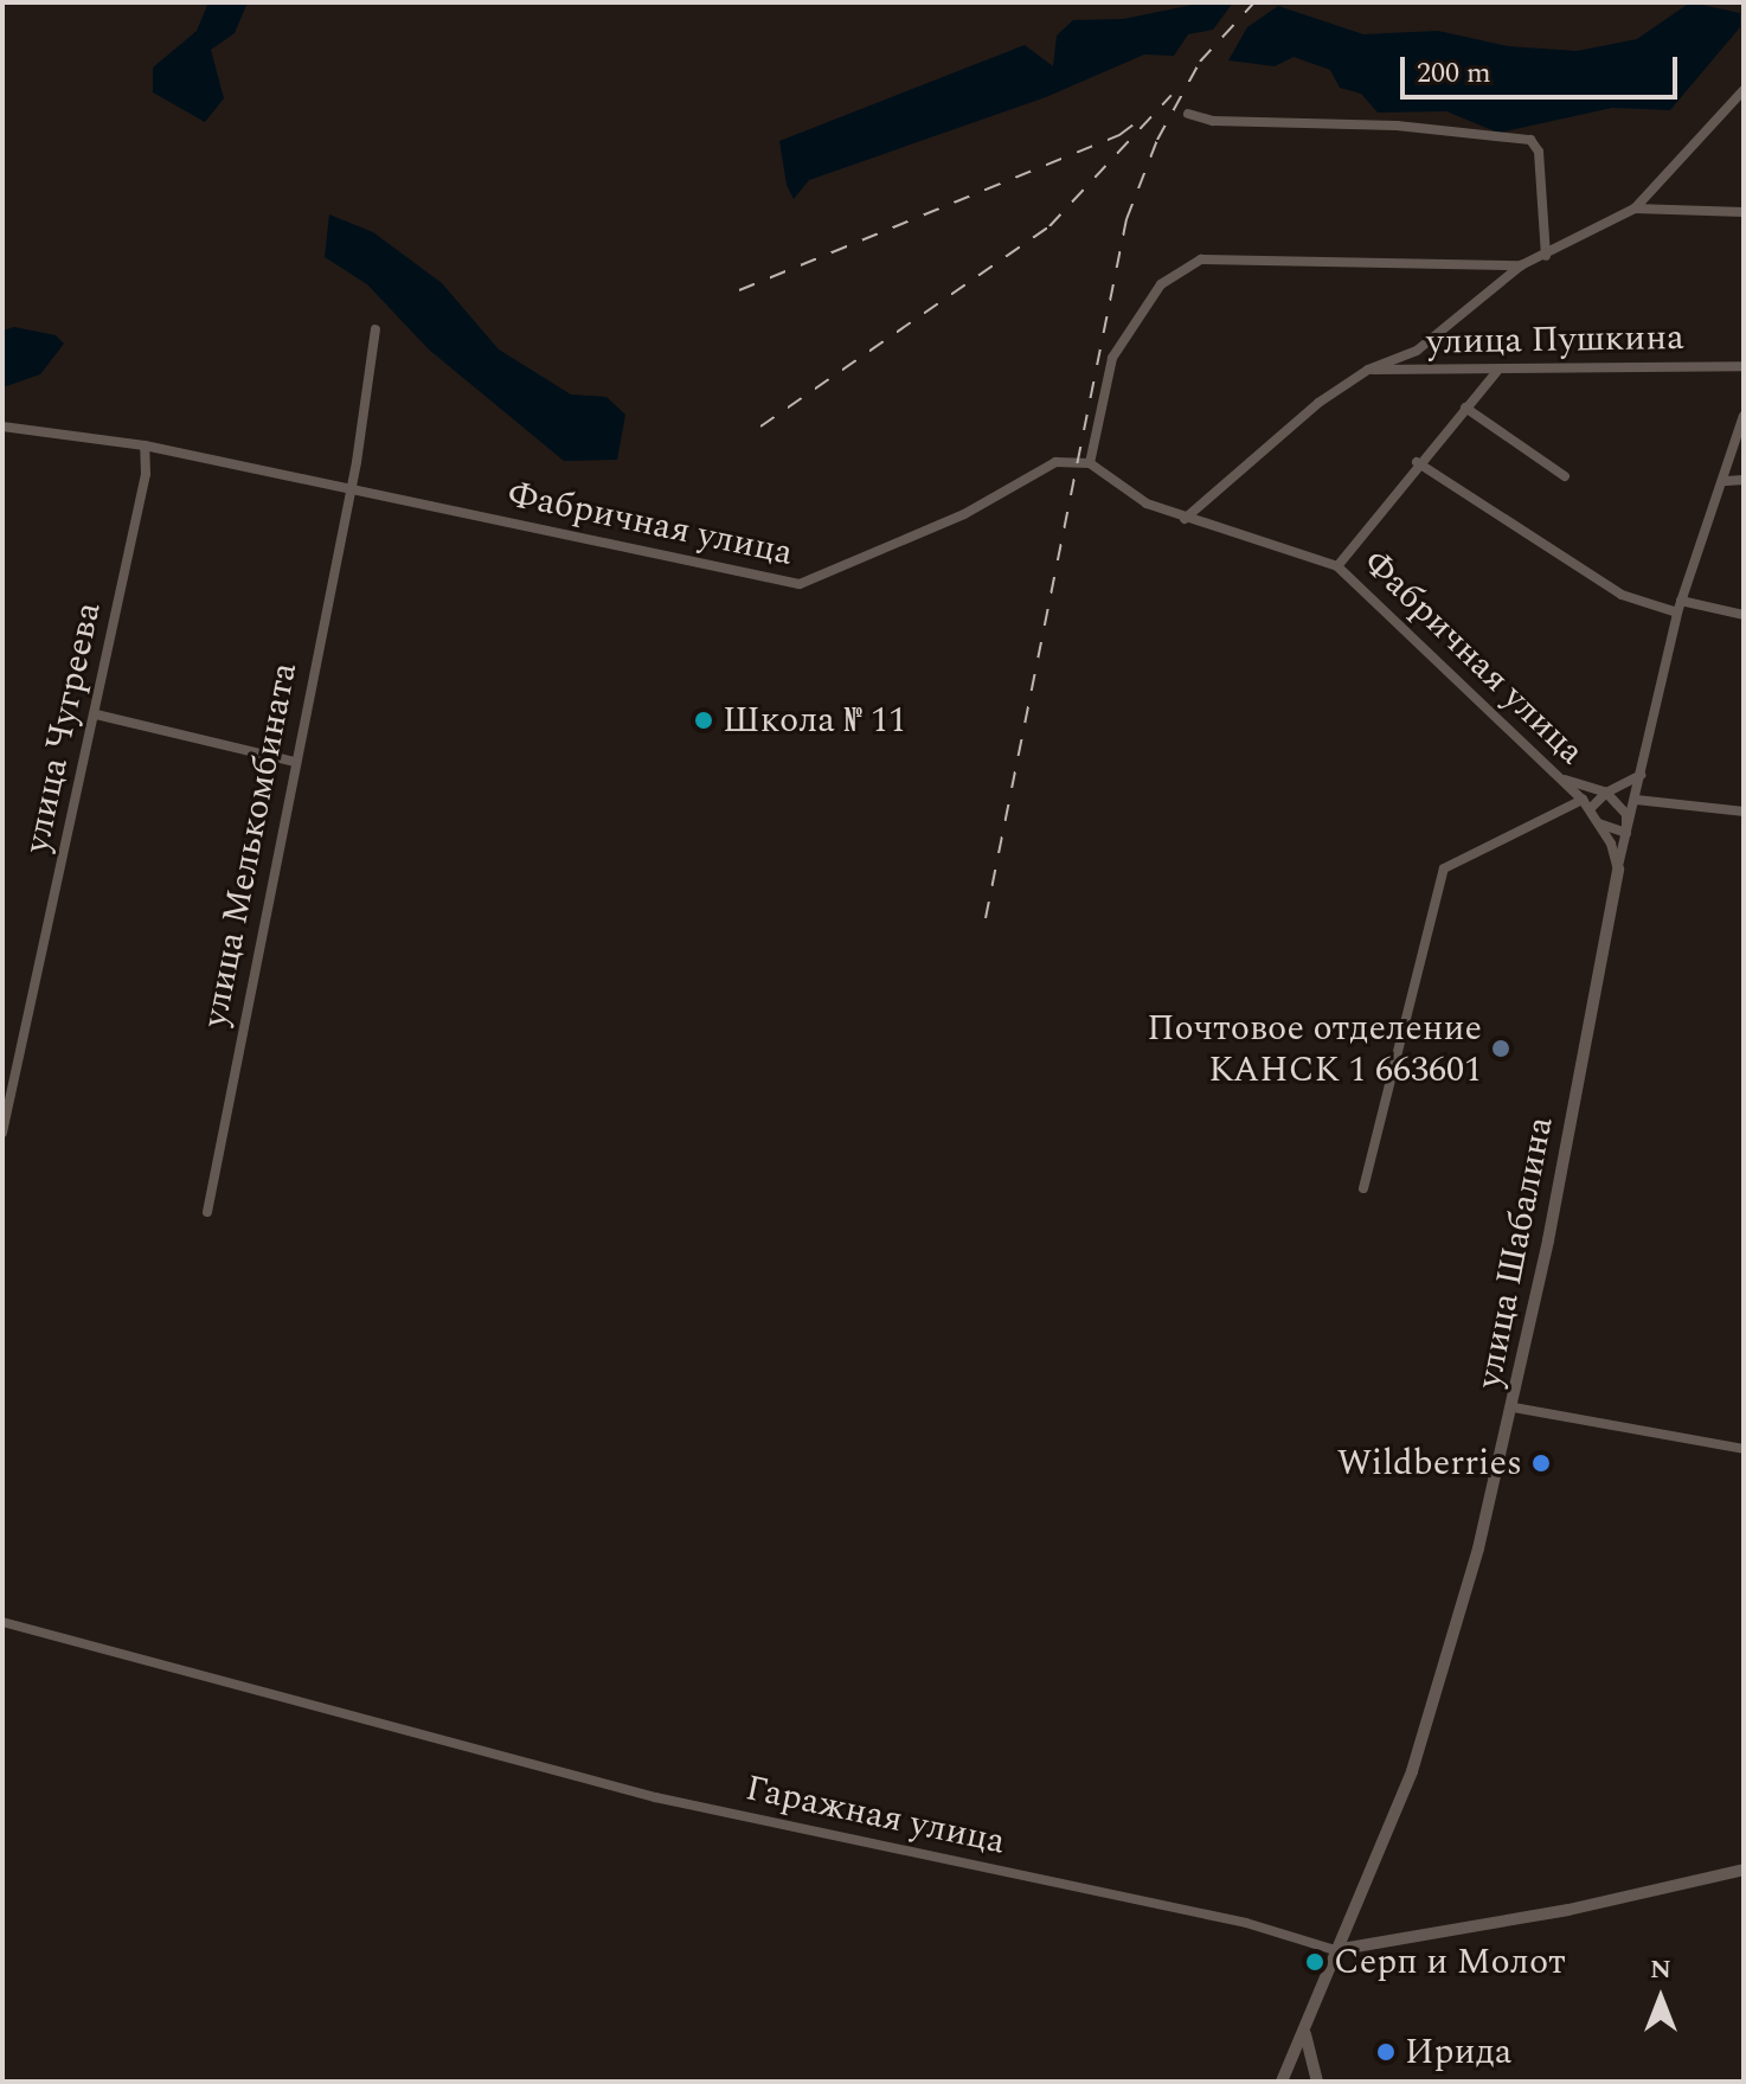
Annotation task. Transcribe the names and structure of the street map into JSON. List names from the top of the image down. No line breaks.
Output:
{"streets":{"street":["улица Пушкина","Фабричная улица","улица Чугреева","улица Мелькомбината","улица Шабалина","Гаражная улица"]},"crossings":[["Фабричная улица","улица Чугреева"],["Фабричная улица","улица Мелькомбината"],["Фабричная улица","улица Шабалина"],["улица Шабалина","Гаражная улица"]],"places":["Школа № 11","Почтовое отделение КАНСК 1 663601","Wildberries","Серп и Молот","Ирида"],"scale_bar":"200 m","north":"top"}
